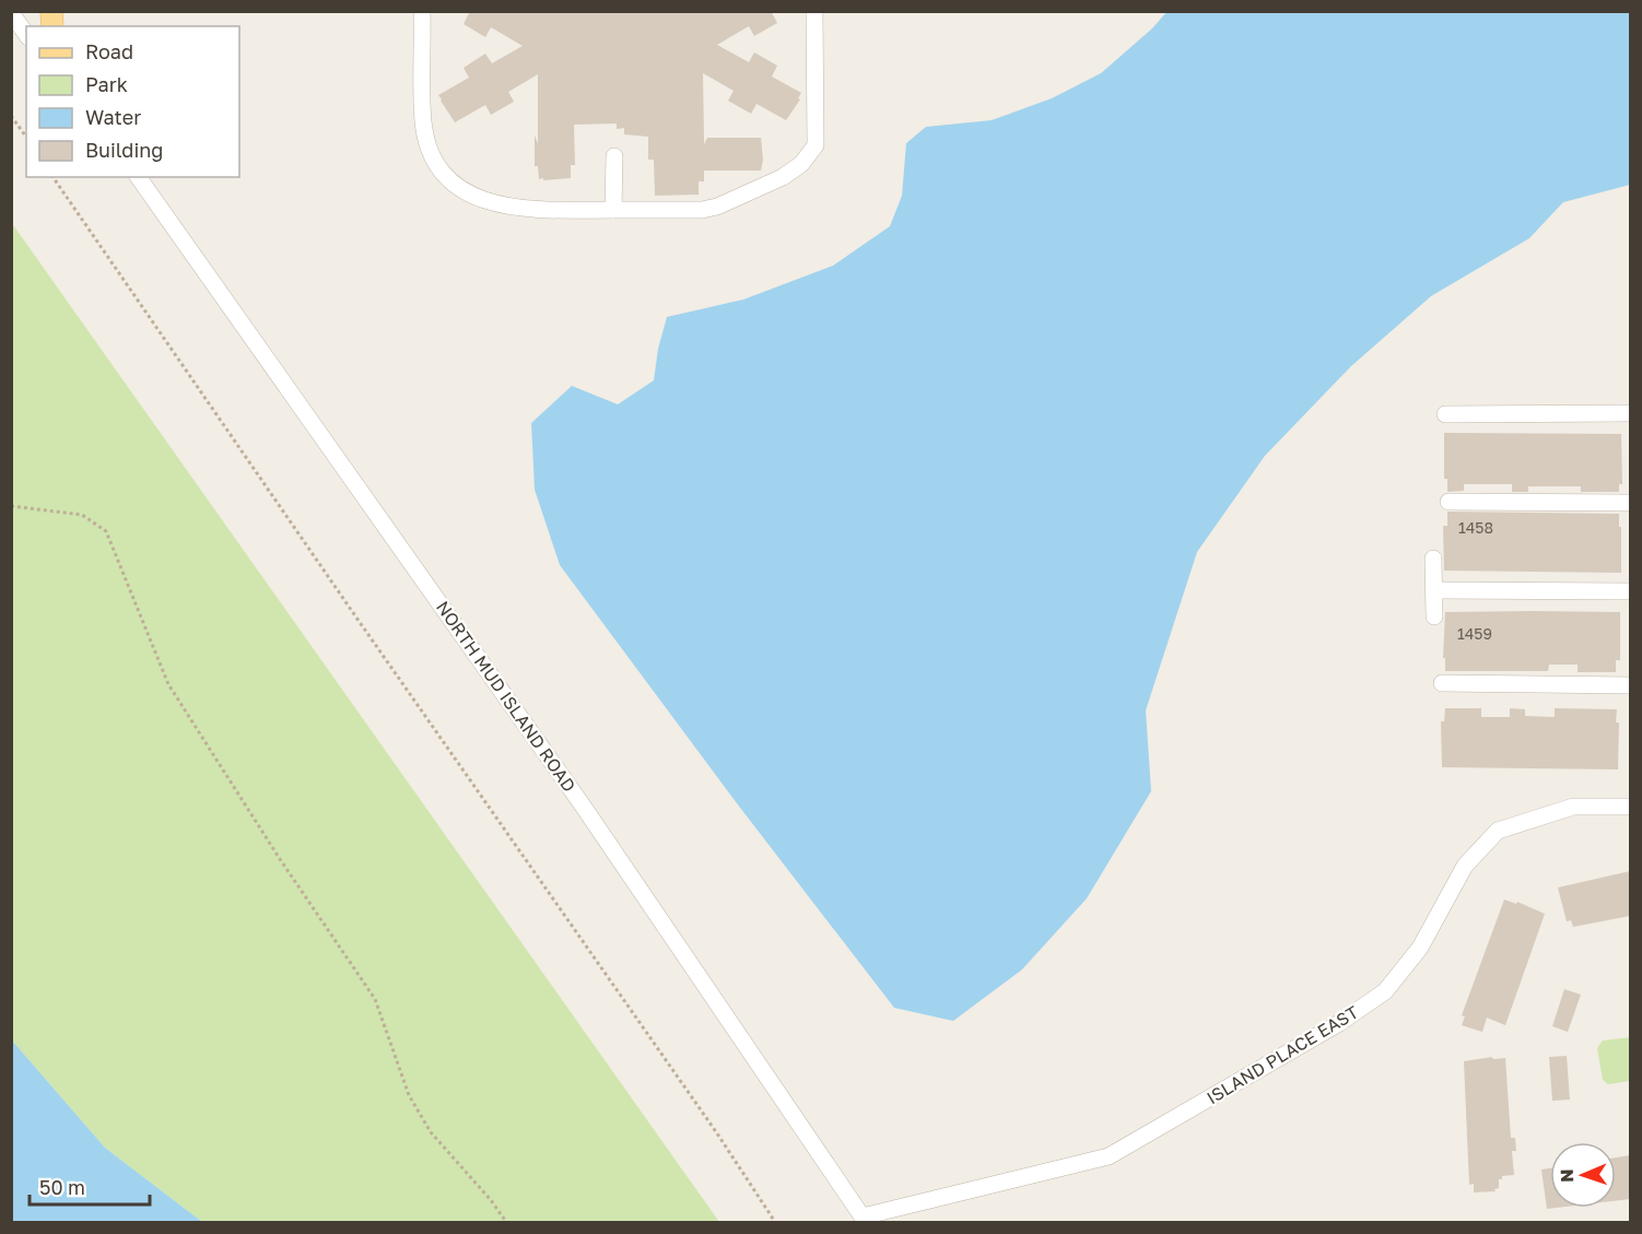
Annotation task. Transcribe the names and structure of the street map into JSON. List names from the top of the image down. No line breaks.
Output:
{"streets":{"street":["NORTH MUD ISLAND ROAD","ISLAND PLACE EAST"]},"crossings":[["NORTH MUD ISLAND ROAD","ISLAND PLACE EAST"]],"house_numbers":["1458","1459"],"legend":["Road","Park","Water","Building"],"scale_bar":"50 m","north":"left"}
